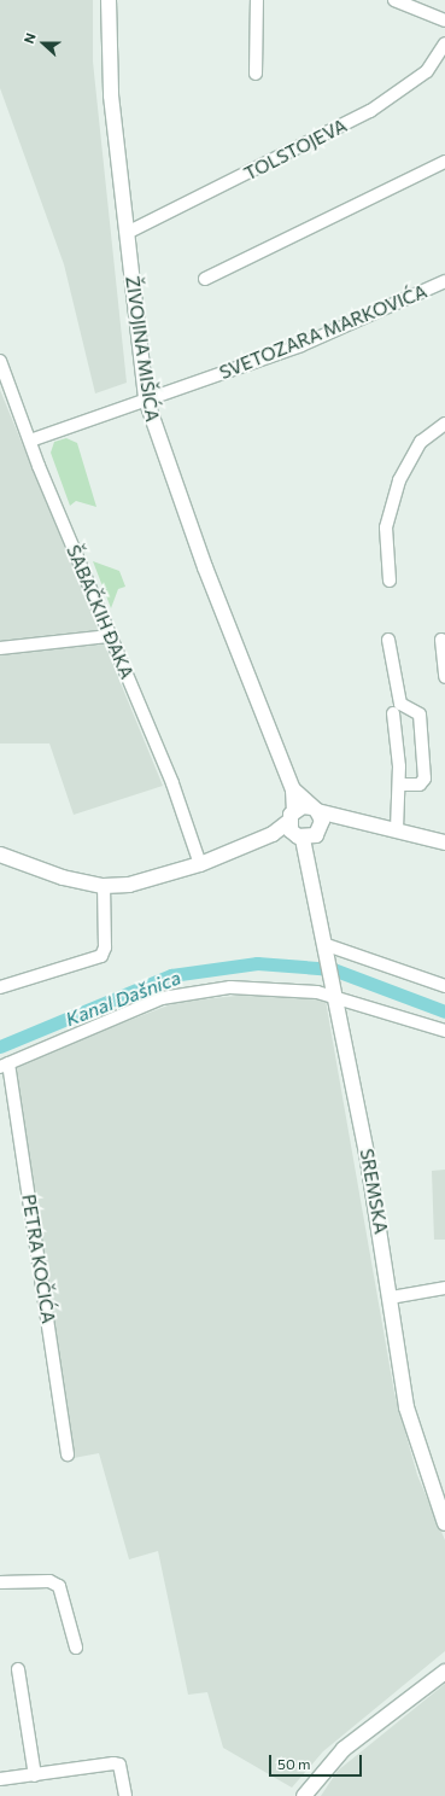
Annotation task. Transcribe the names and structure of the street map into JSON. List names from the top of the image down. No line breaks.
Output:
{"streets":{"main road":["ŽIVOJINA MIŠIĆA","SREMSKA"],"street":["TOLSTOJEVA","SVETOZARA MARKOVIĆA","ŠABAČKIH ĐAKA","PETRA KOČIĆA"]},"crossings":[["TOLSTOJEVA","ŽIVOJINA MIŠIĆA"],["SVETOZARA MARKOVIĆA","ŽIVOJINA MIŠIĆA"],["SVETOZARA MARKOVIĆA","ŠABAČKIH ĐAKA"]],"water":["Kanal Dašnica"],"scale_bar":"50 m","north":"left"}
